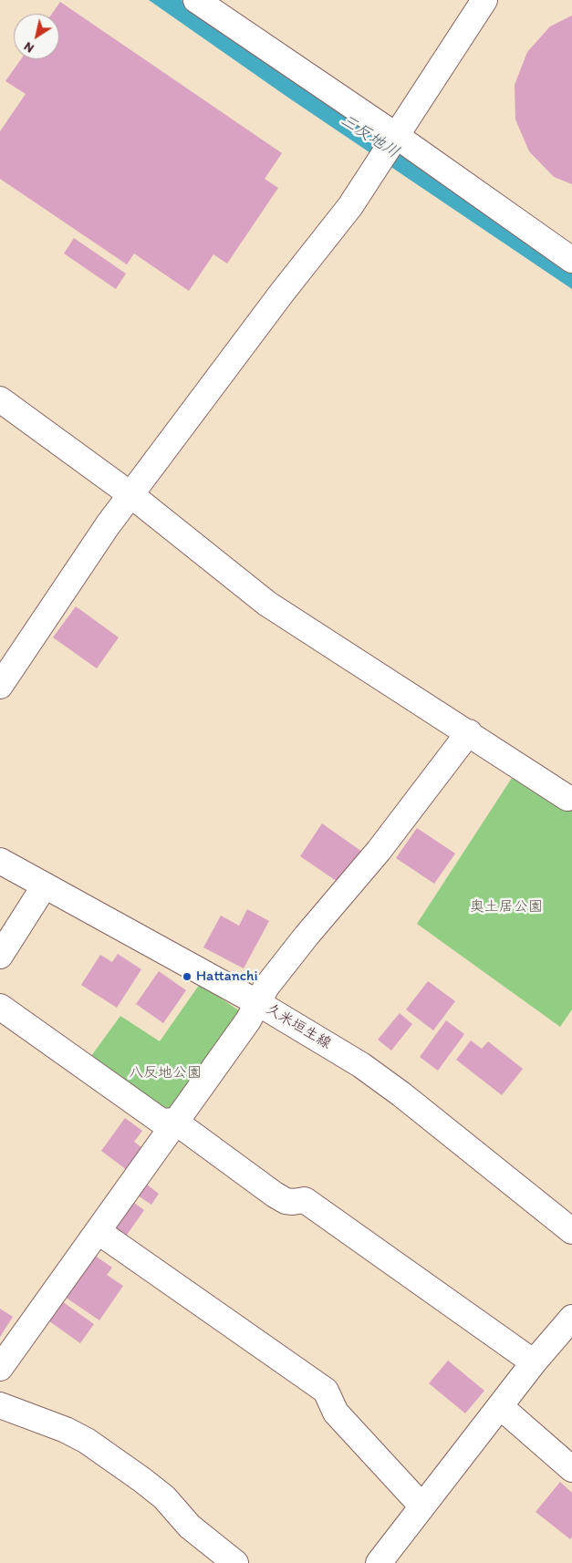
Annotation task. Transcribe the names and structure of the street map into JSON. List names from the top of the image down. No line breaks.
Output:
{"streets":{"street":["久米垣生線"]},"water":["三反地川"],"parks":["奥土居公園","八反地公園"],"places":["Hattanchi"],"north":"bottom left"}
